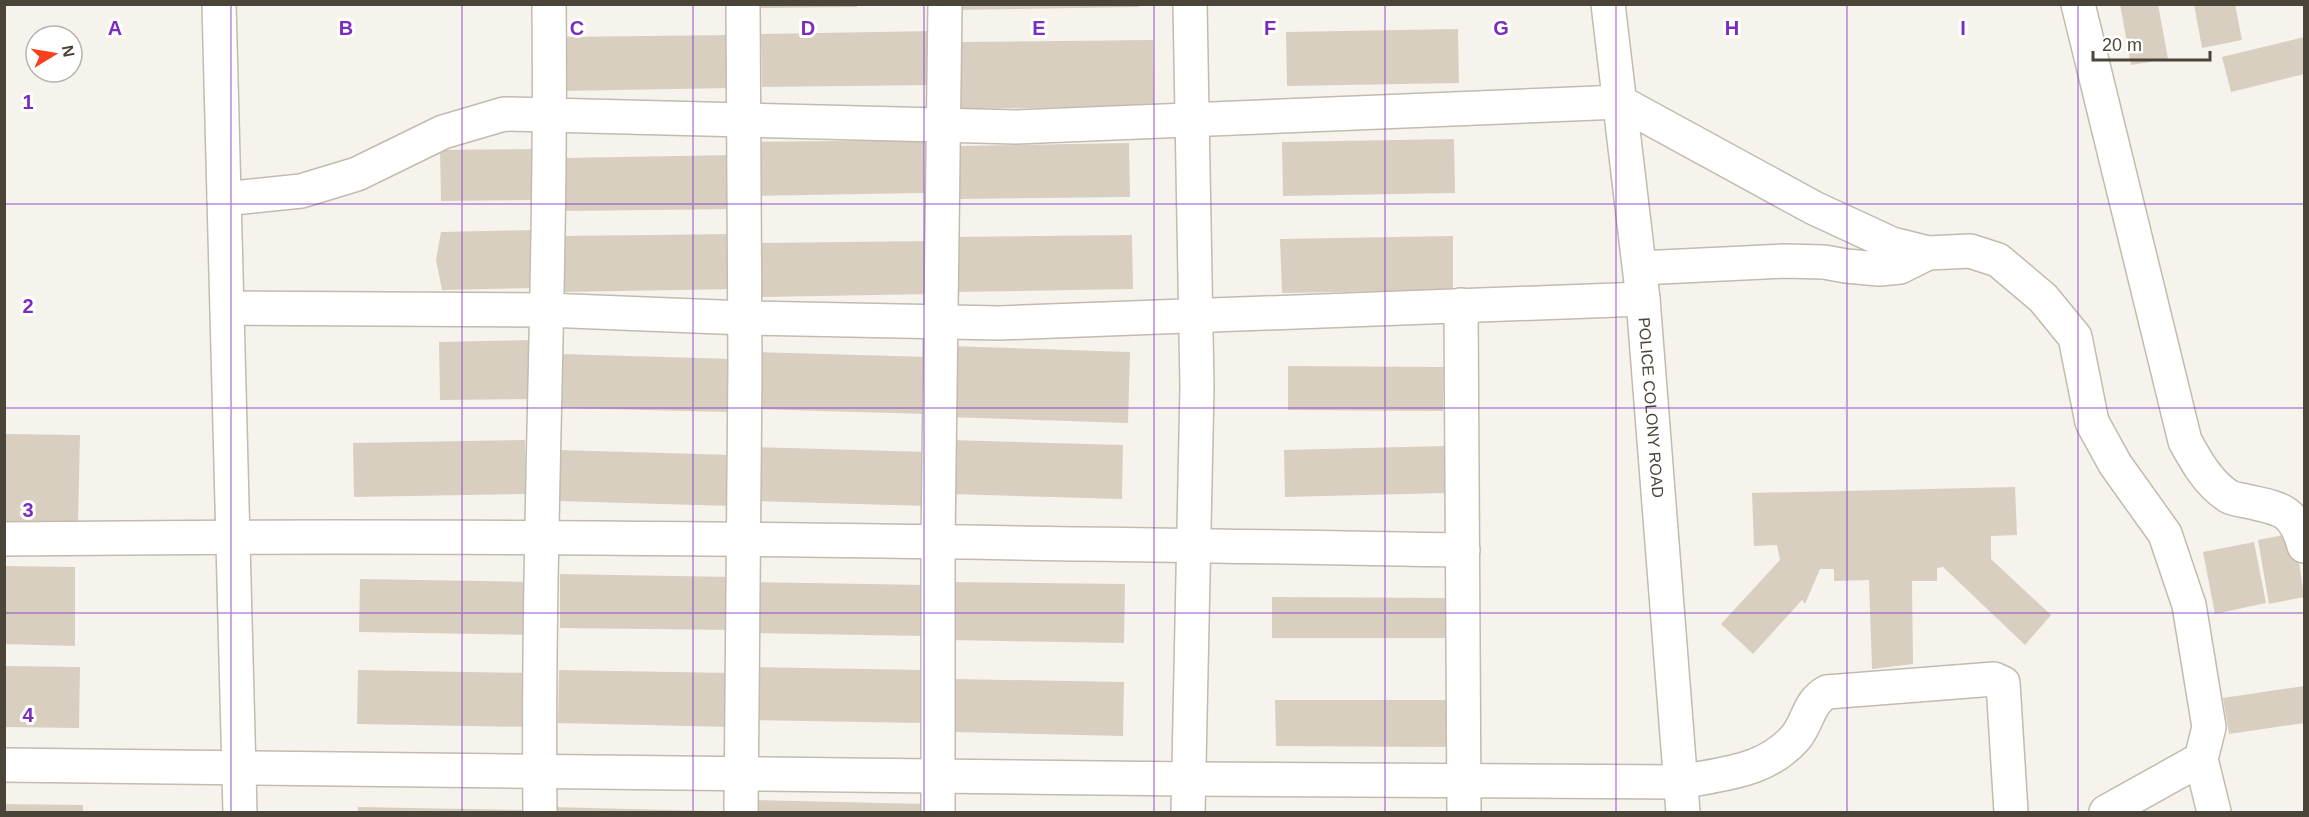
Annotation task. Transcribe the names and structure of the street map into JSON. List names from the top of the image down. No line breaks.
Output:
{"streets":{"street":["POLICE COLONY ROAD"]},"scale_bar":"20 m","north":"right","grid":{"columns":["A","B","C","D","E","F","G","H","I"],"rows":["1","2","3","4"]}}
